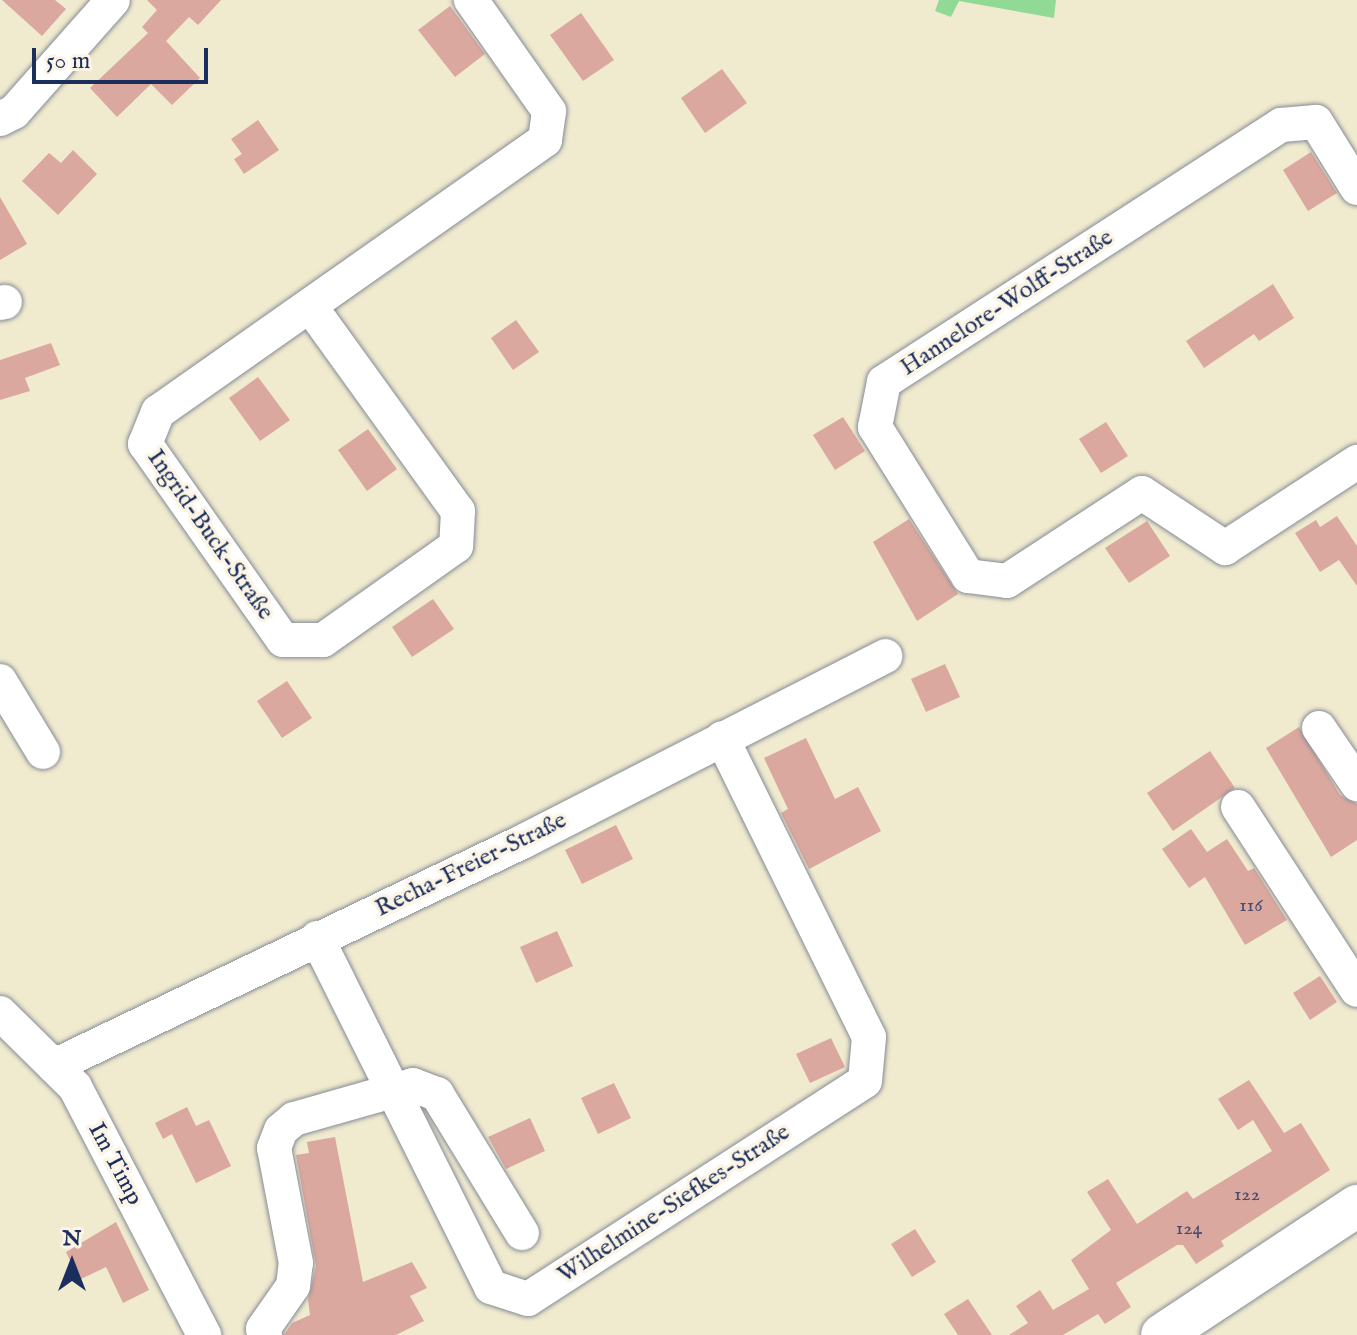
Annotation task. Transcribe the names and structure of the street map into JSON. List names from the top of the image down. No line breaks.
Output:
{"streets":{"street":["Hannelore-Wolff-Straße","Ingrid-Buck-Straße","Recha-Freier-Straße","Im Timp","Wilhelmine-Siefkes-Straße"]},"crossings":[["Recha-Freier-Straße","Im Timp"],["Recha-Freier-Straße","Wilhelmine-Siefkes-Straße"]],"house_numbers":["116","122","124"],"scale_bar":"50 m","north":"top"}
